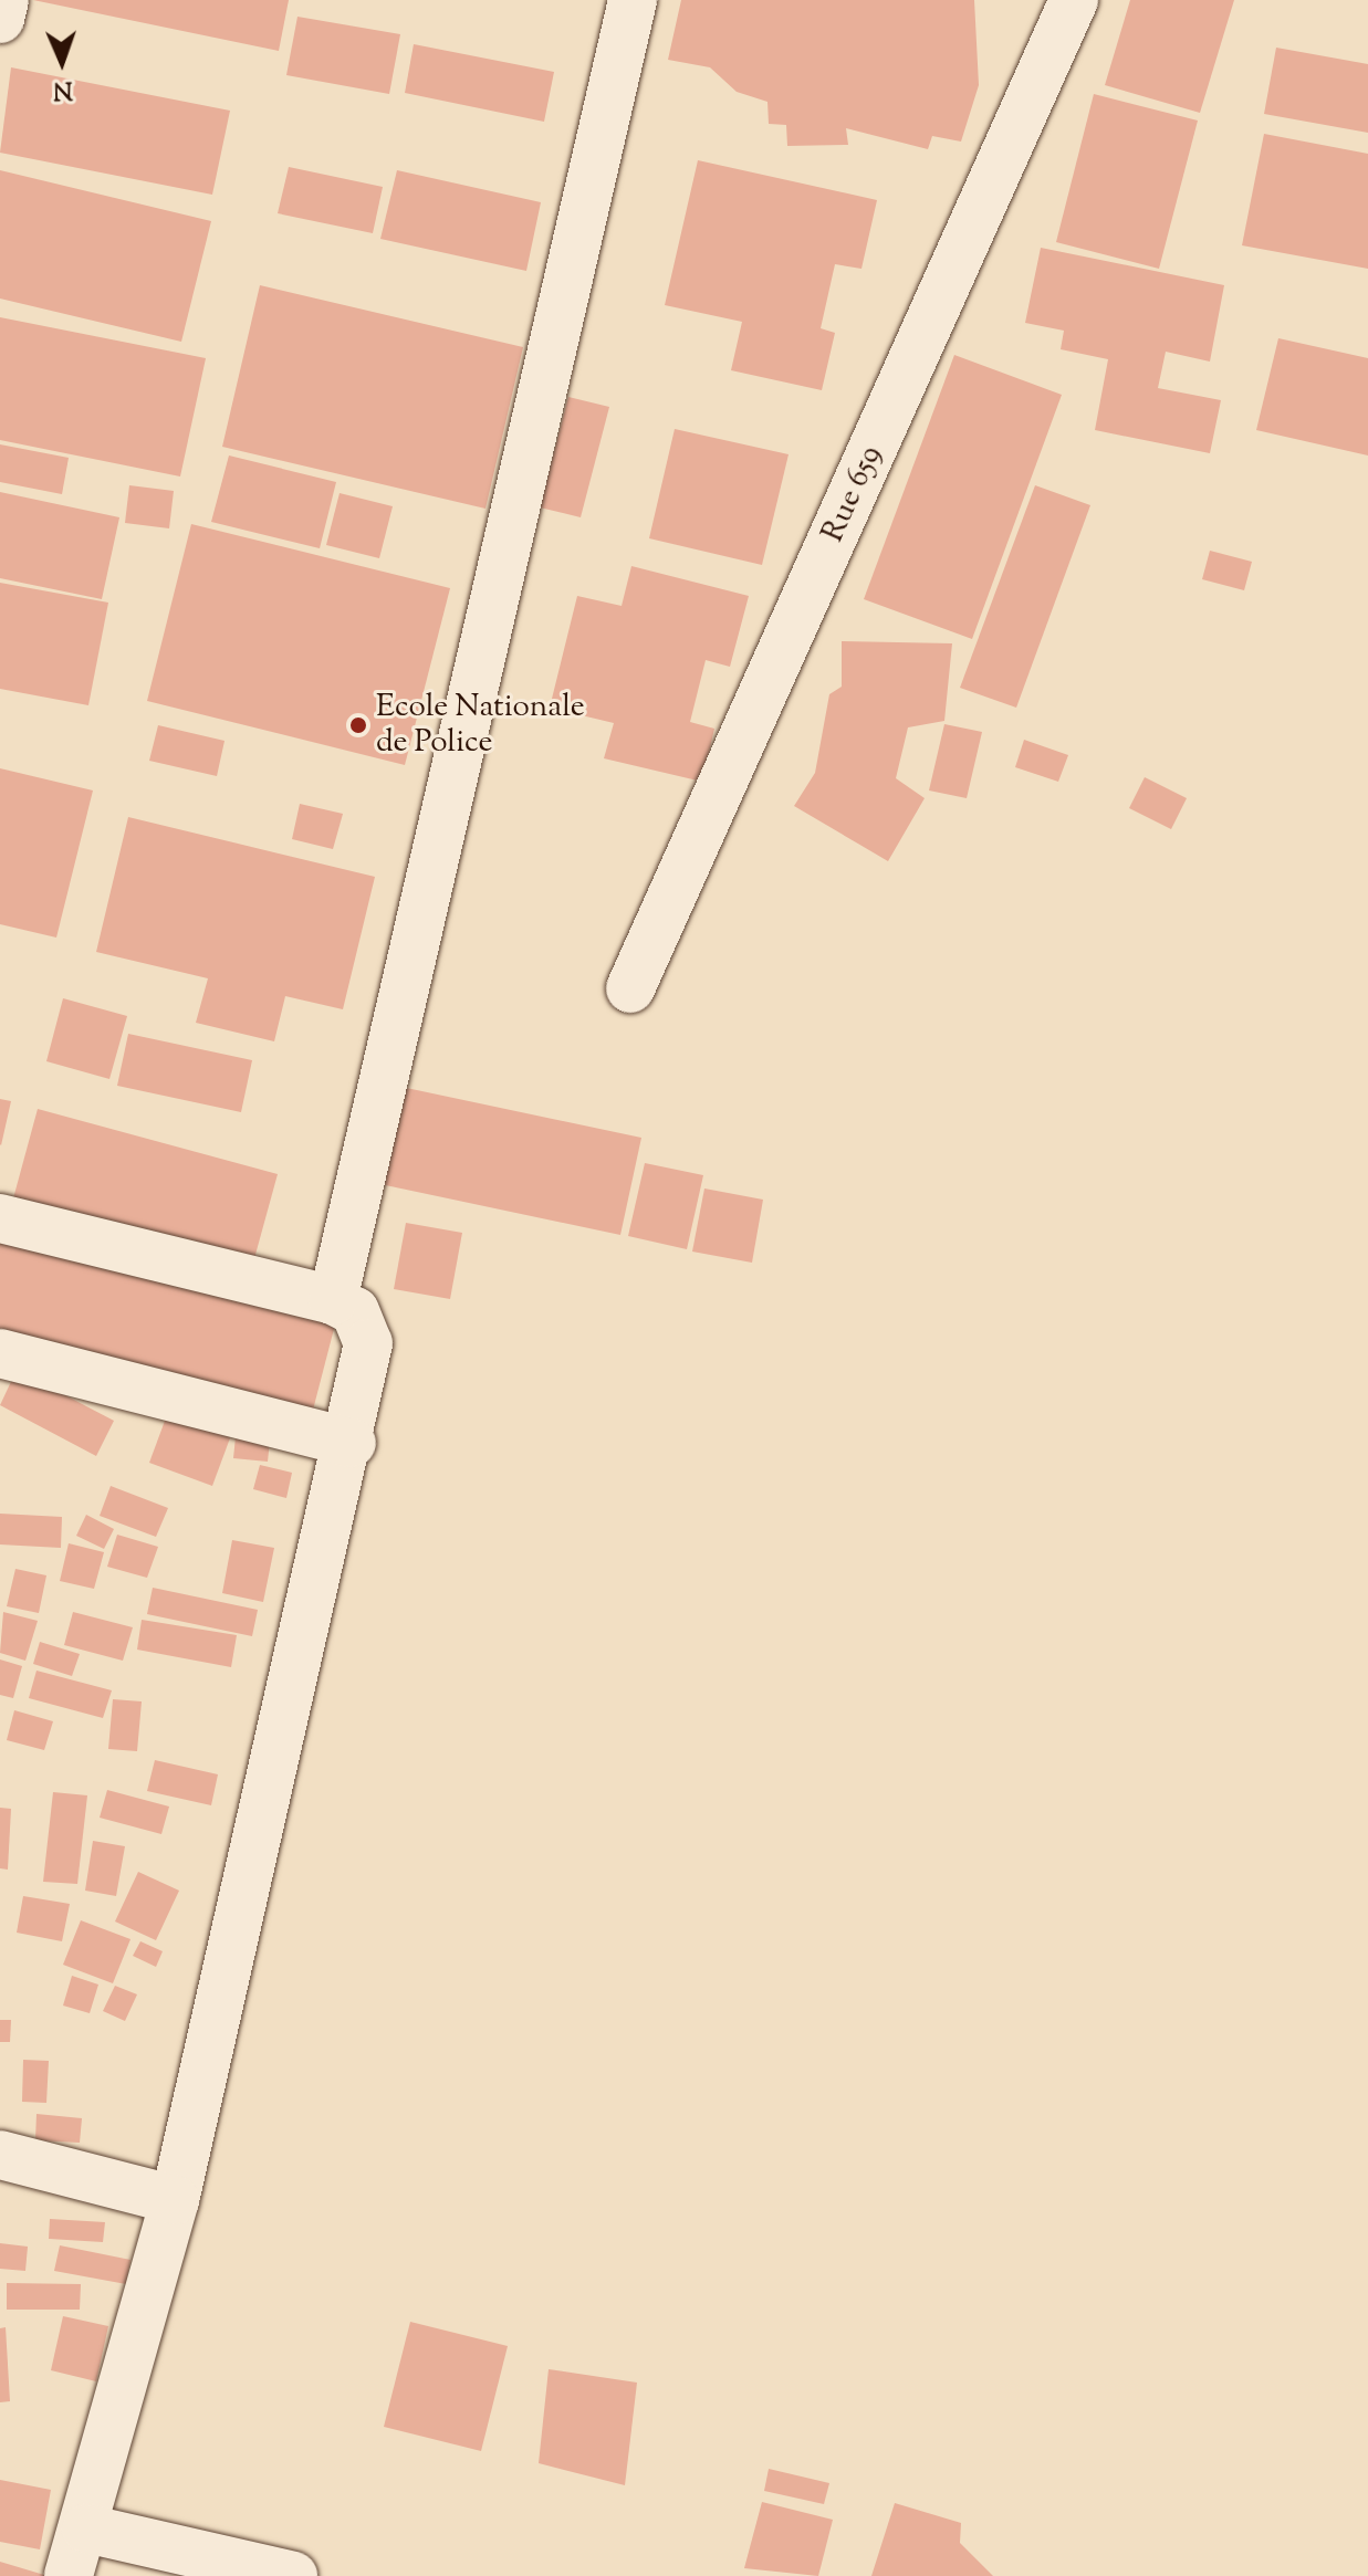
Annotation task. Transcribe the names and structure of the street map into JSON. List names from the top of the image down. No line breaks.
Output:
{"streets":{"street":["Rue 659"]},"places":["Ecole Nationale de Police"],"north":"bottom"}
